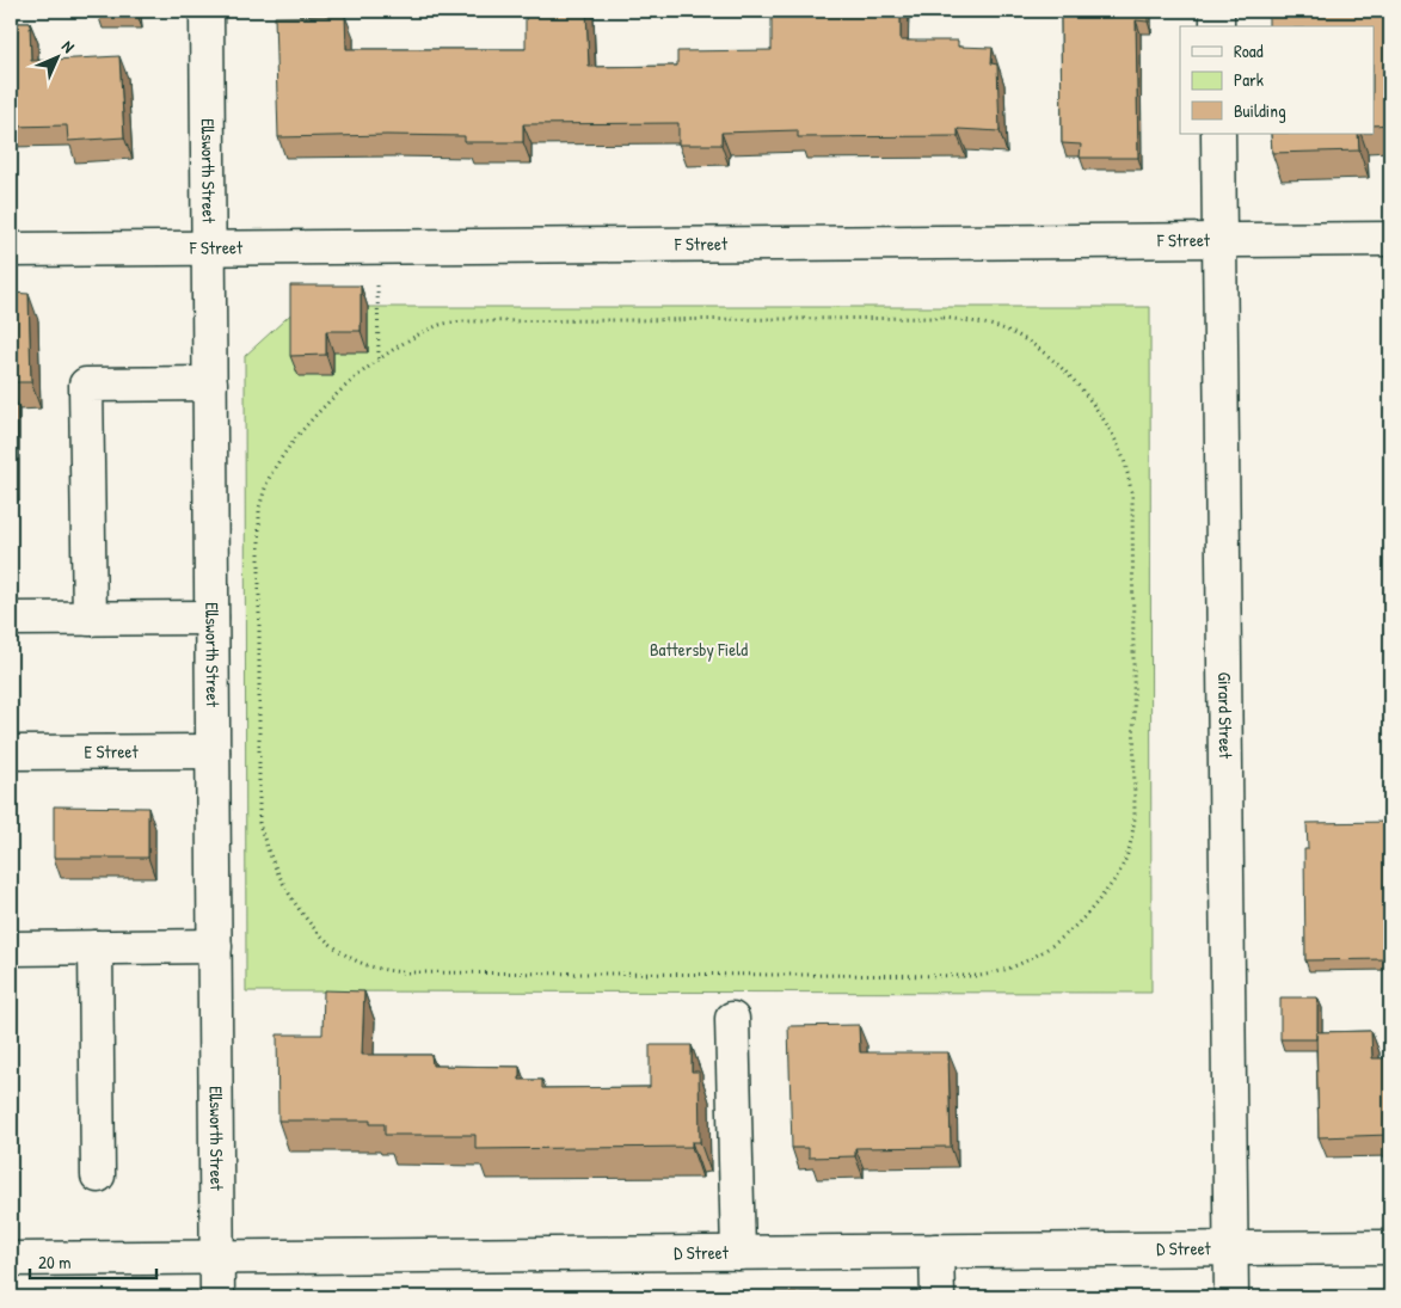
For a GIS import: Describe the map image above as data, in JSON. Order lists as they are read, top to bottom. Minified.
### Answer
{"streets":{"street":["Ellsworth Street","F Street","Girard Street","E Street","D Street"]},"crossings":[["Ellsworth Street","F Street"],["Ellsworth Street","E Street"],["Ellsworth Street","D Street"],["F Street","Girard Street"],["Girard Street","D Street"]],"parks":["Battersby Field"],"legend":["Road","Park","Building"],"scale_bar":"20 m","north":"top right"}
